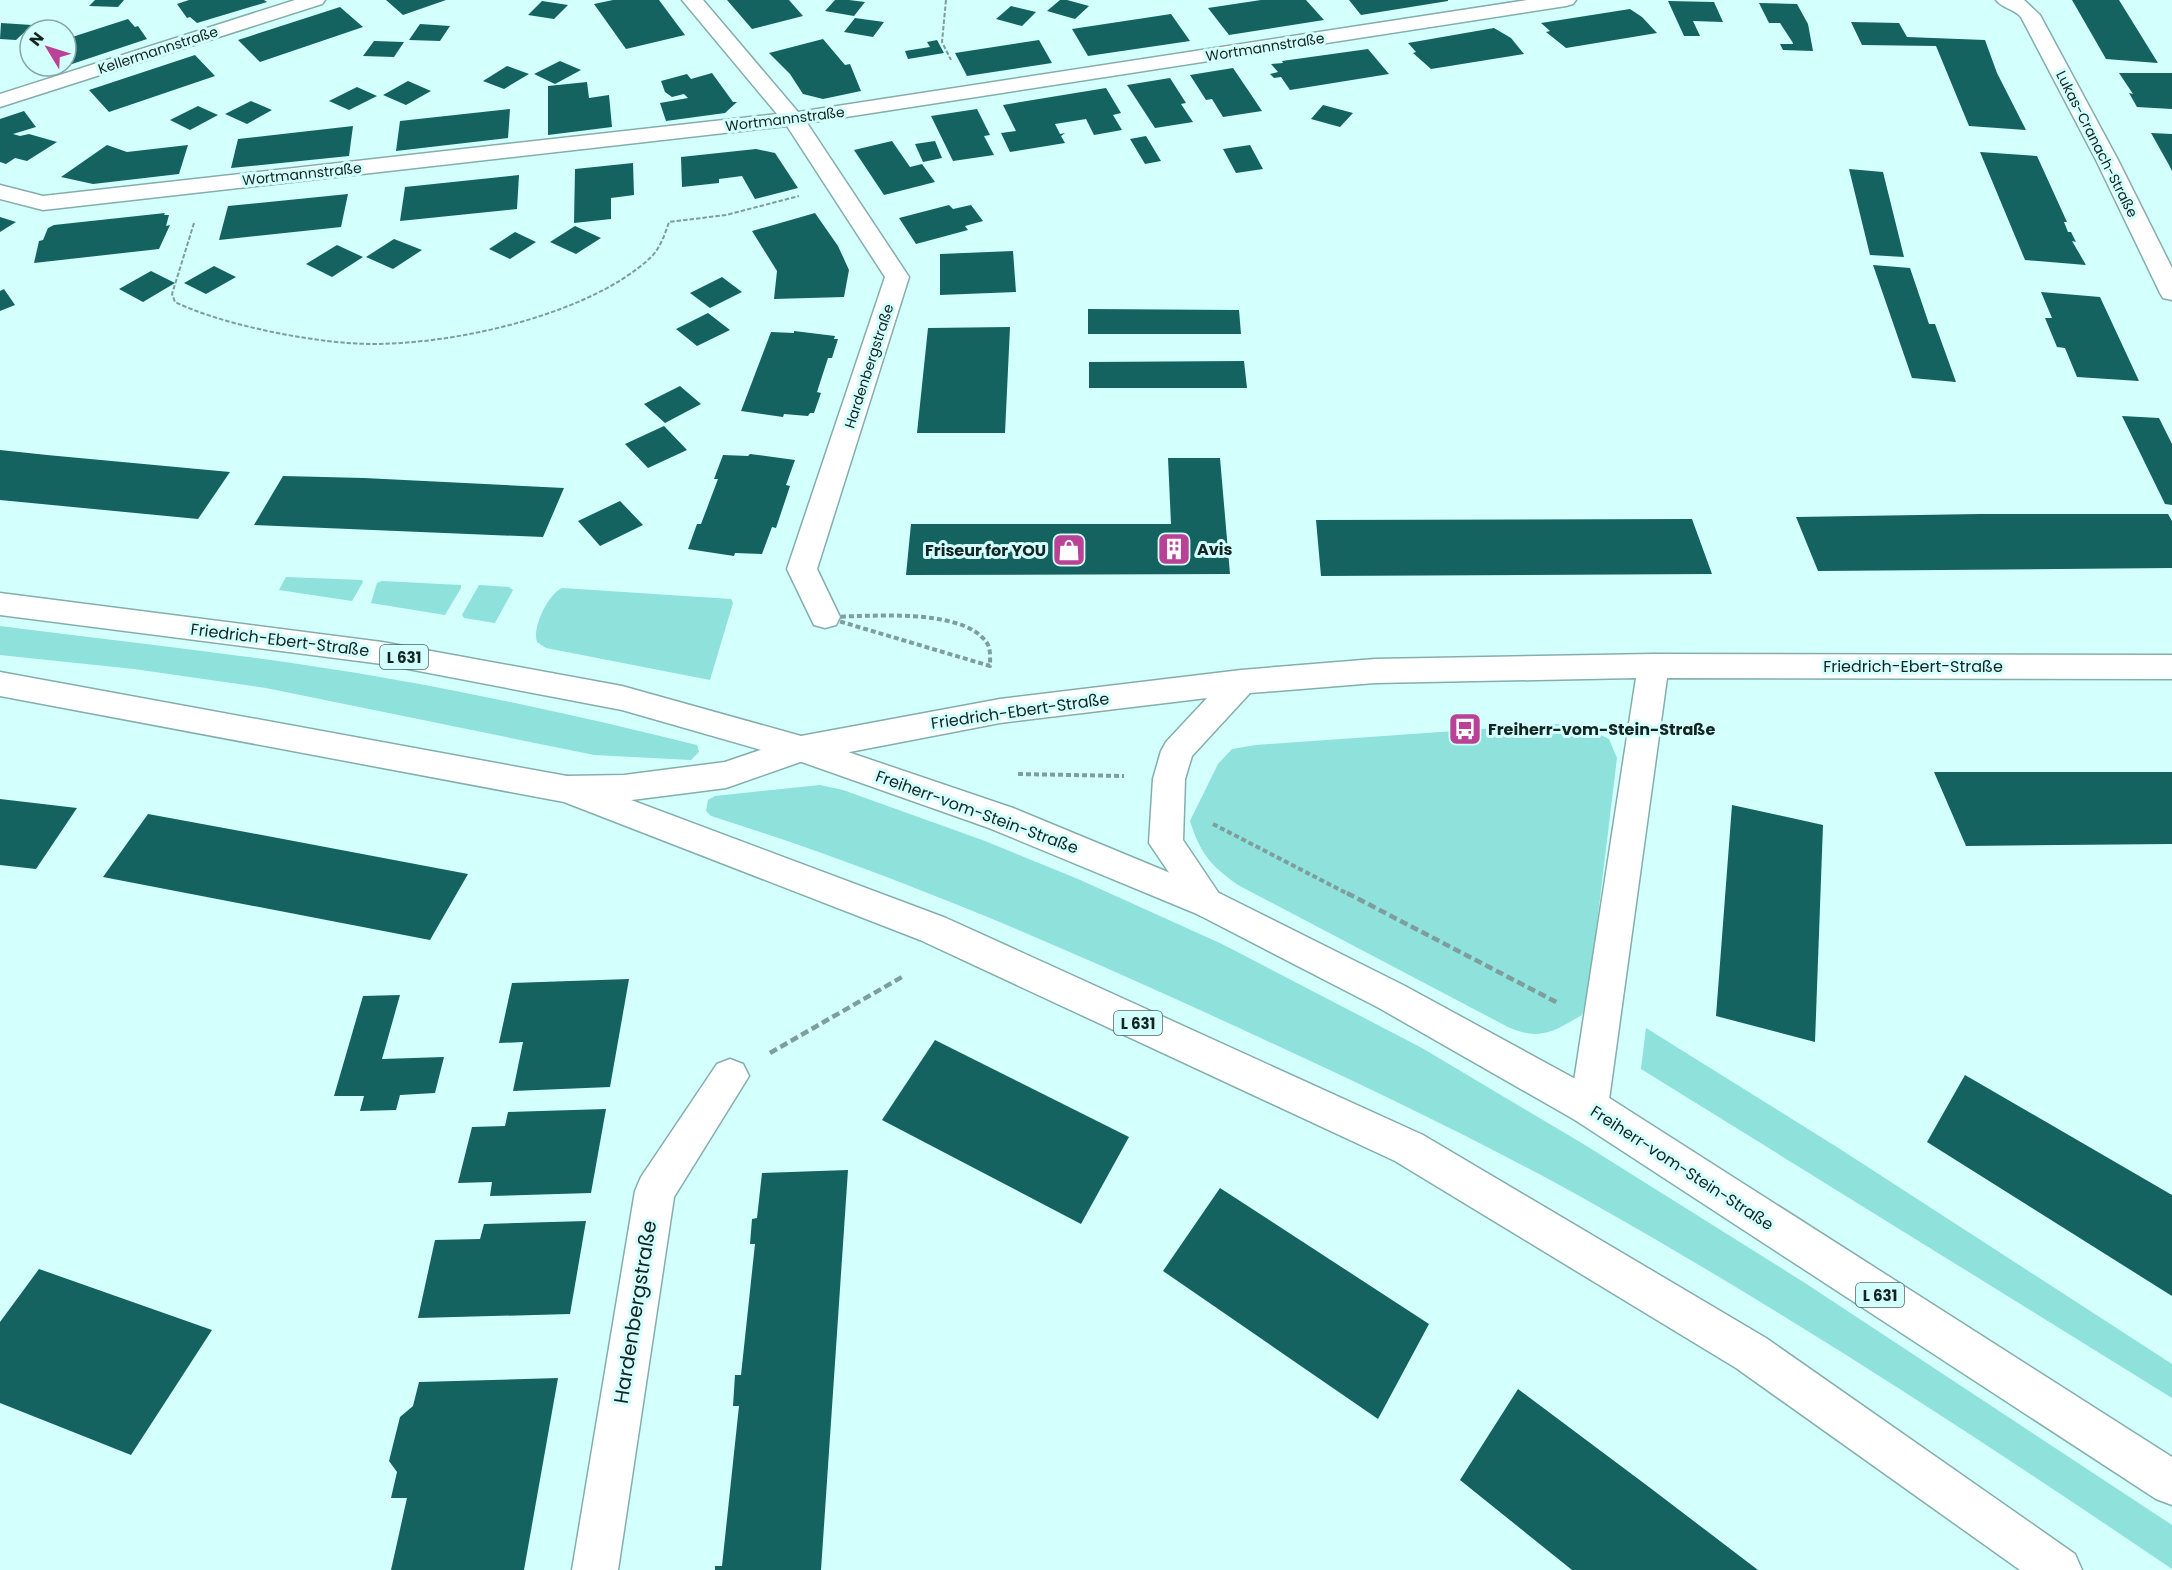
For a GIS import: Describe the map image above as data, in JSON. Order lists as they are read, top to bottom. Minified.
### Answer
{"streets":{"street":["Wortmannstraße","Kellermannstraße","Lukas-Cranach-Straße","Hardenbergstraße","Friedrich-Ebert-Straße","L 631","Freiherr-vom-Stein-Straße"]},"crossings":[["Wortmannstraße","Hardenbergstraße"],["Friedrich-Ebert-Straße","Freiherr-vom-Stein-Straße"]],"places":{"building":["Avis"],"shop":["Friseur for YOU"],"bus stop":["Freiherr-vom-Stein-Straße"]},"north":"top left"}
